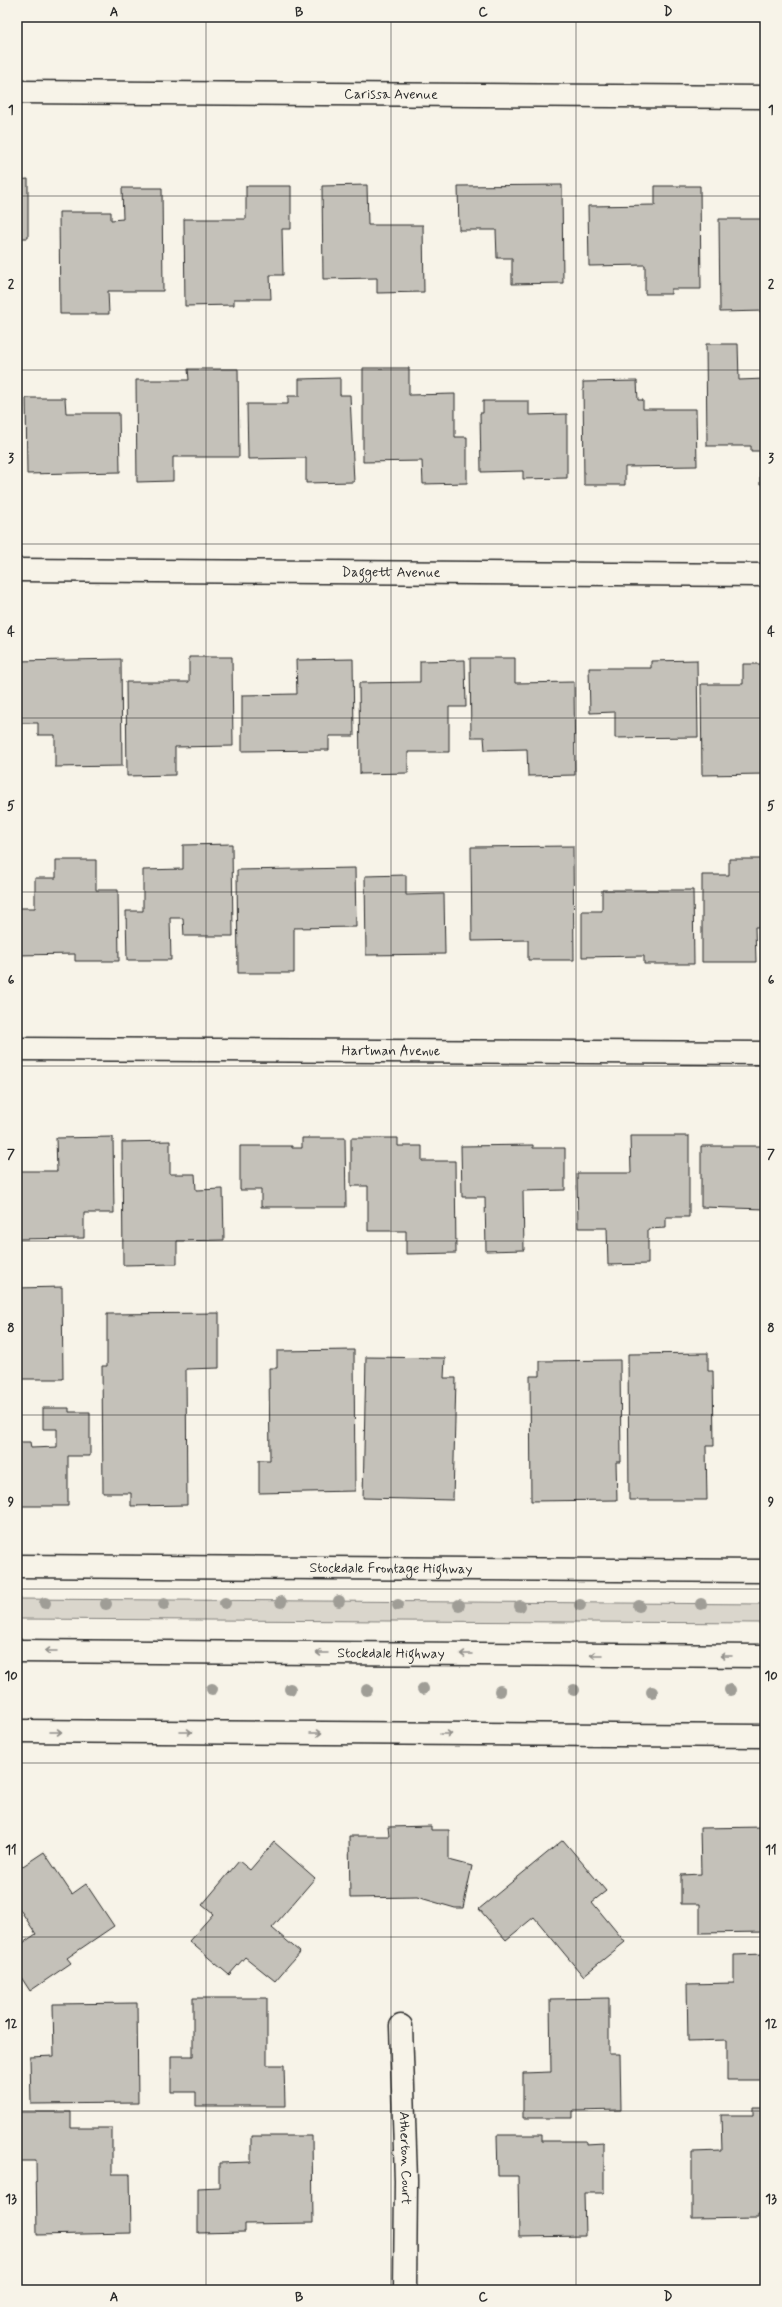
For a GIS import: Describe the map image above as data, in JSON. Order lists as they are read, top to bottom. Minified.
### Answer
{"streets":{"street":["Carissa Avenue","Daggett Avenue","Hartman Avenue","Stockdale Frontage Highway","Stockdale Highway","Atherton Court"]},"grid":{"columns":["A","B","C","D"],"rows":["1","2","3","4","5","6","7","8","9","10","11","12","13"]}}
